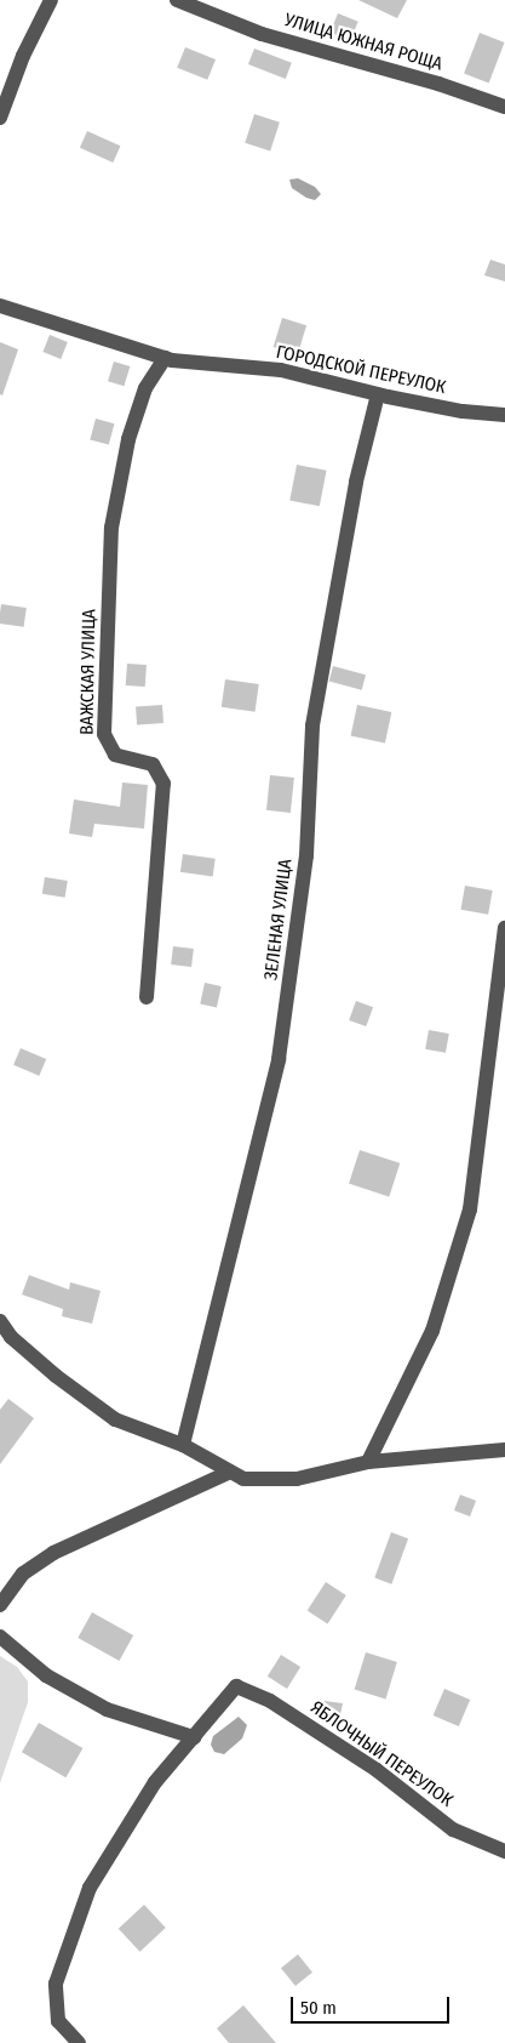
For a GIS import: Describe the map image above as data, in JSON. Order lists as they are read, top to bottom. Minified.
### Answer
{"streets":{"street":["УЛИЦА ЮЖНАЯ РОЩА","ГОРОДСКОЙ ПЕРЕУЛОК","ВАЖСКАЯ УЛИЦА","ЗЕЛЕНАЯ УЛИЦА","ЯБЛОЧНЫЙ ПЕРЕУЛОК"]},"crossings":[["ГОРОДСКОЙ ПЕРЕУЛОК","ВАЖСКАЯ УЛИЦА"],["ГОРОДСКОЙ ПЕРЕУЛОК","ЗЕЛЕНАЯ УЛИЦА"]],"scale_bar":"50 m"}
